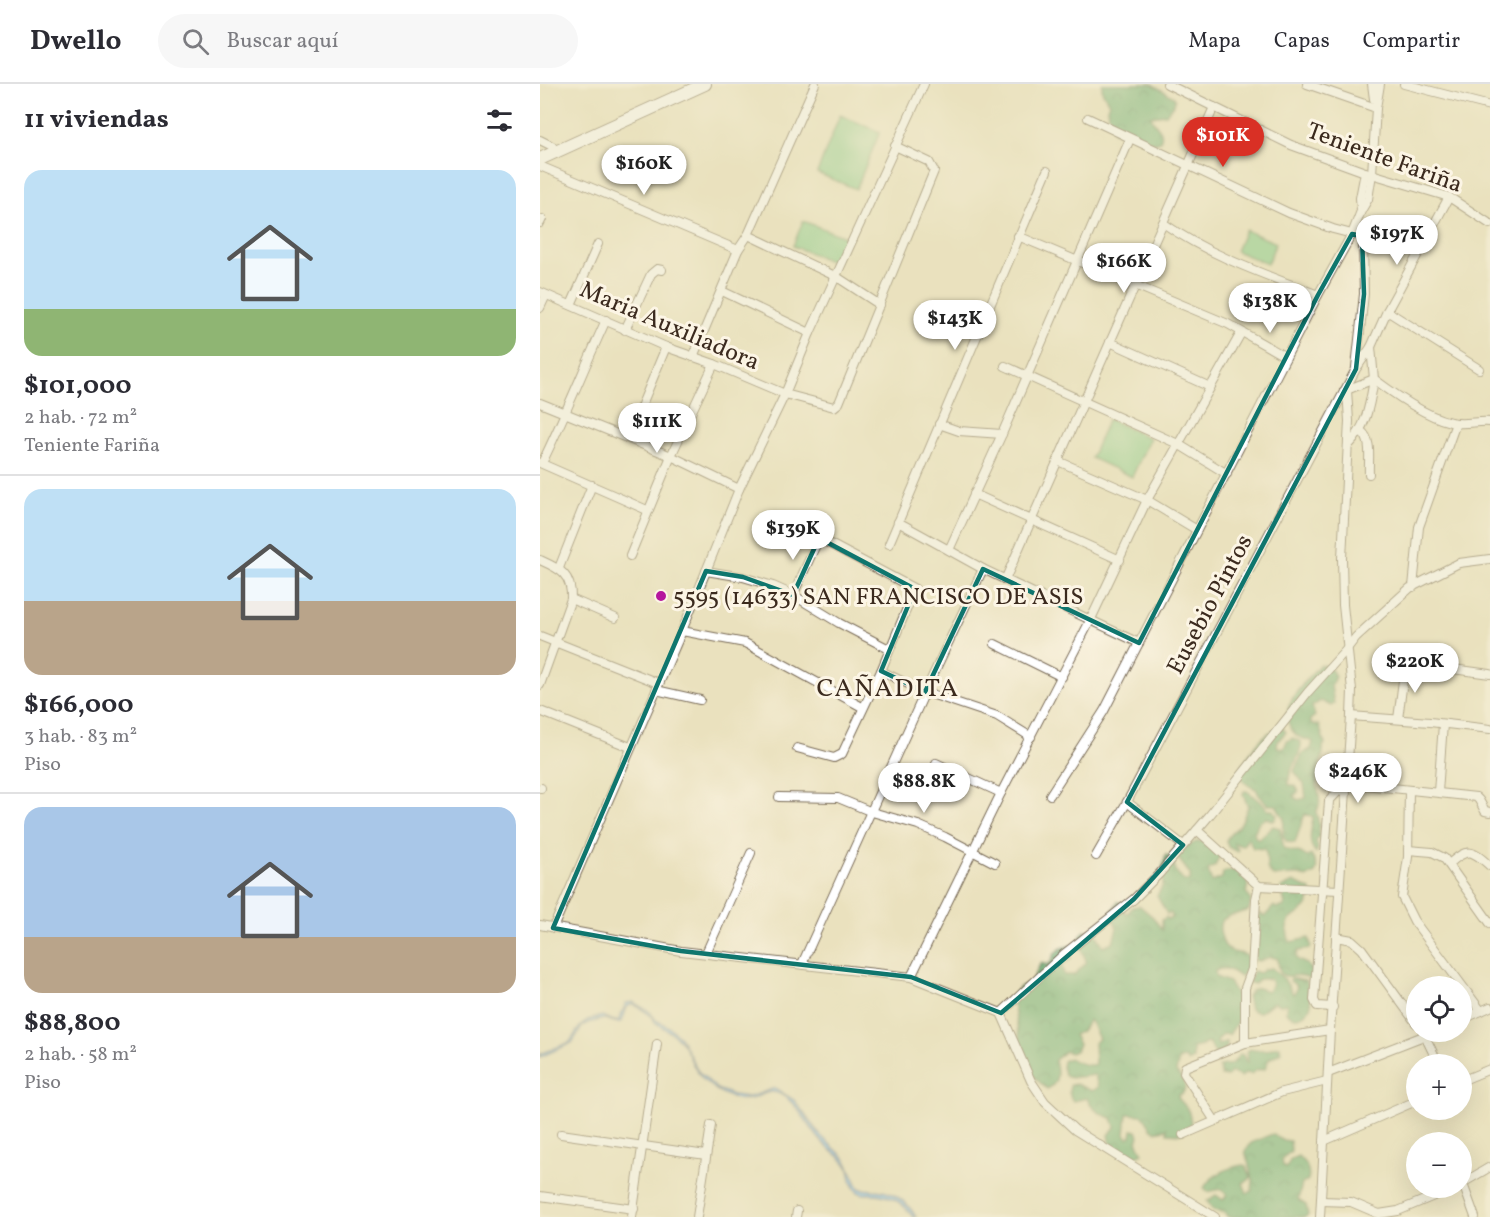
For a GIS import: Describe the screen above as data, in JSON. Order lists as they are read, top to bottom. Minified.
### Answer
{"streets":{"street":["Teniente Fariña","Maria Auxiliadora","Eusebio Pintos"]},"districts":["CAÑADITA"],"places":["5595 (14633) SAN FRANCISCO DE ASIS"],"page":{"header":"Dwello","search":"Buscar aquí","nav":["Mapa","Capas","Compartir"],"heading":"11 viviendas","price":["$101K","$160K","$197K","$166K","$138K","$143K","$111K","$139K","$220K","$246K","$88.8K"],"list":[{"name":"$101,000","note":"2 hab. · 72 m² · Teniente Fariña"},{"name":"$166,000","note":"3 hab. · 83 m² · Piso"},{"name":"$88,800","note":"2 hab. · 58 m² · Piso"}],"map_buttons":["+","−"]}}
